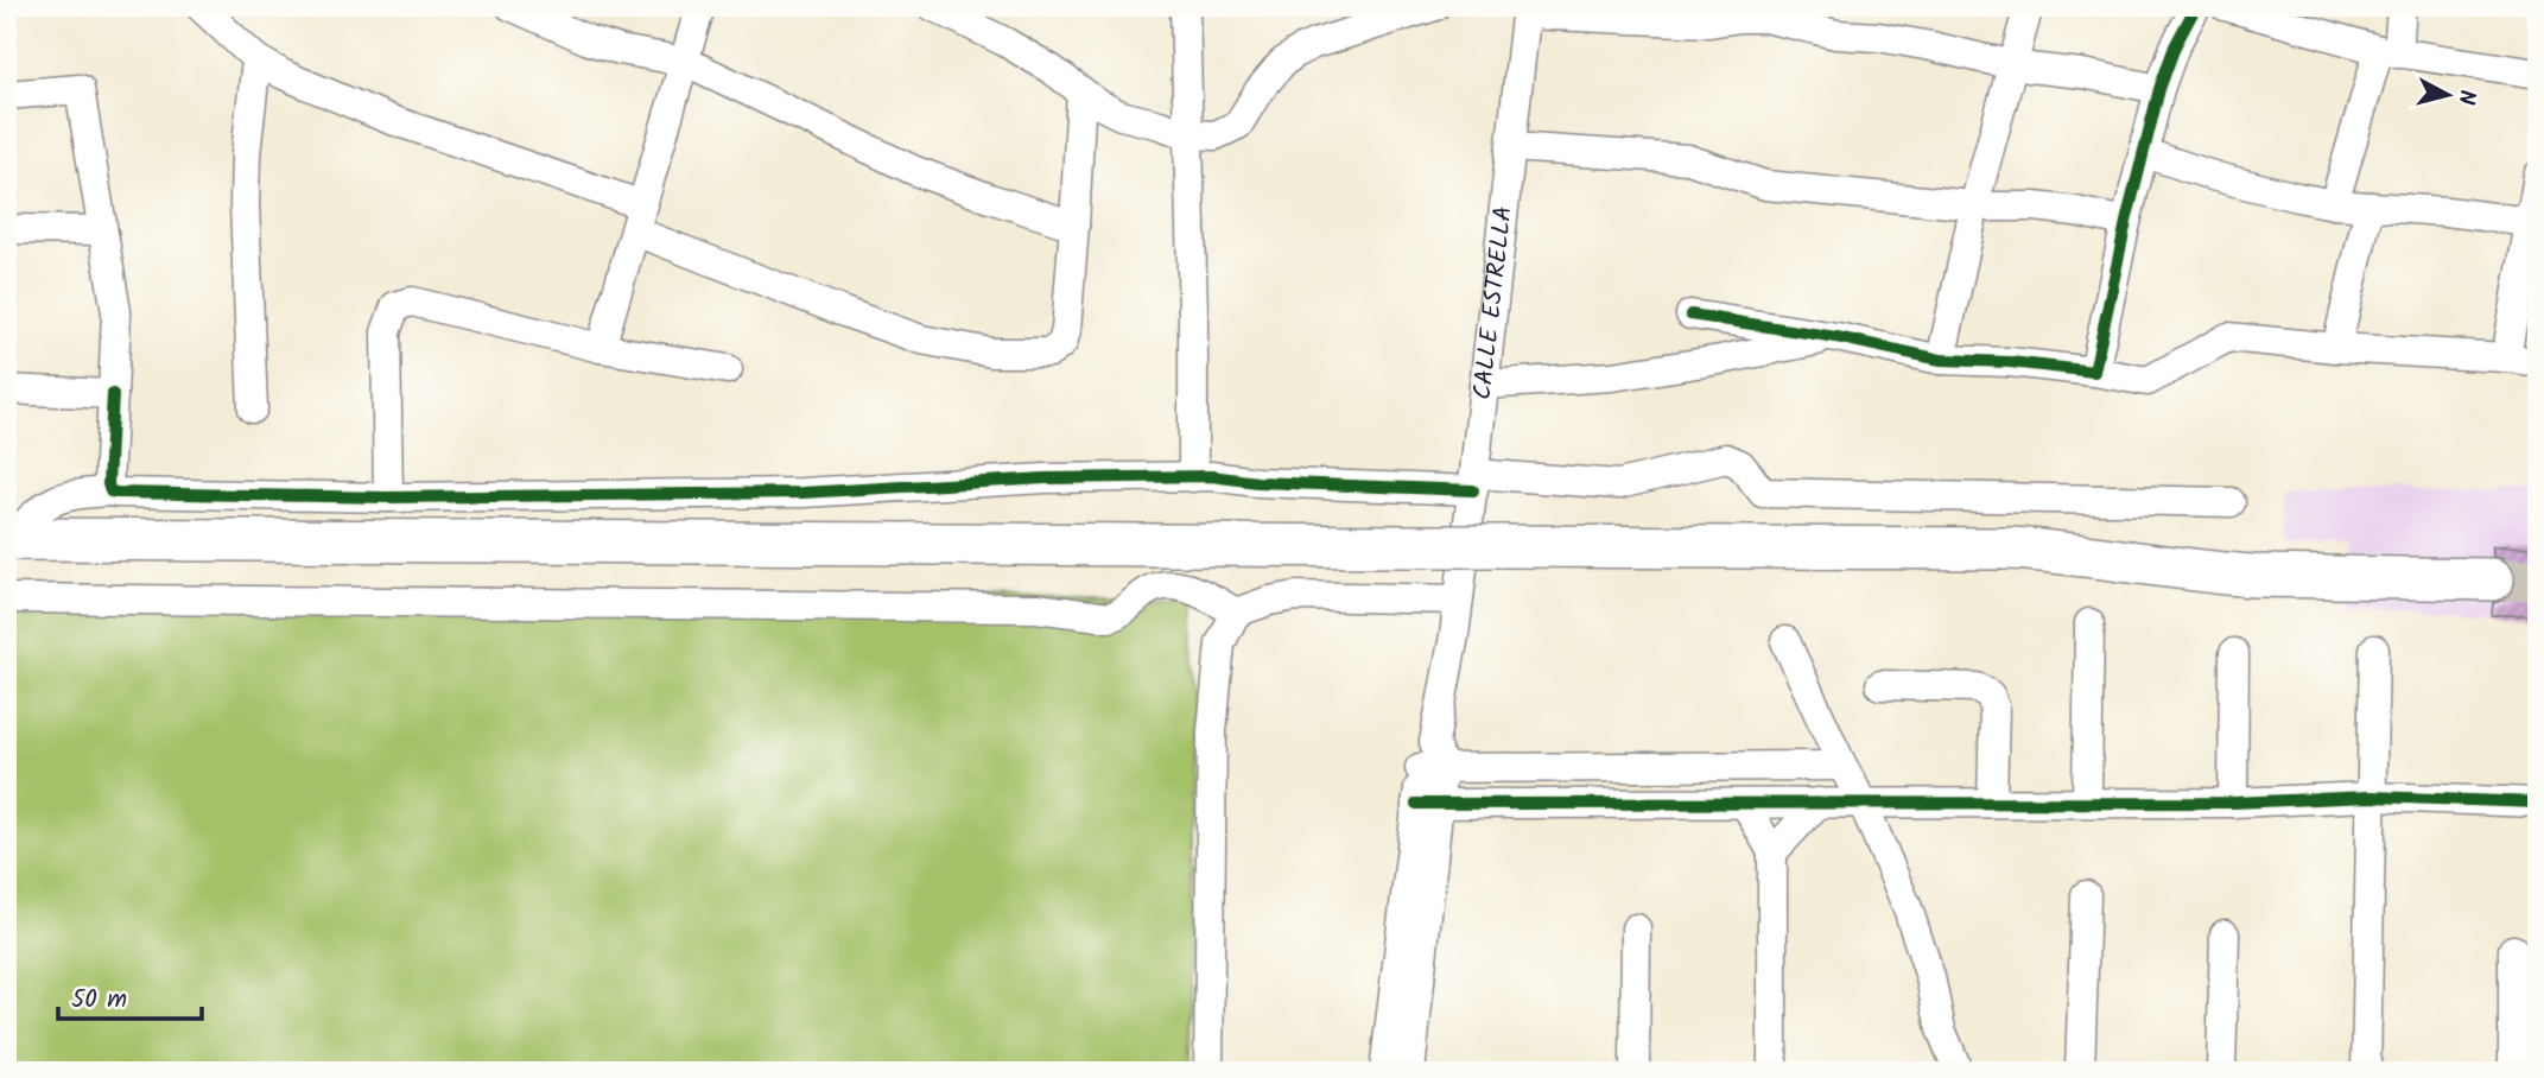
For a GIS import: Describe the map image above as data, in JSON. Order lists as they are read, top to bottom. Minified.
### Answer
{"streets":{"street":["CALLE ESTRELLA"]},"scale_bar":"50 m","north":"right"}
